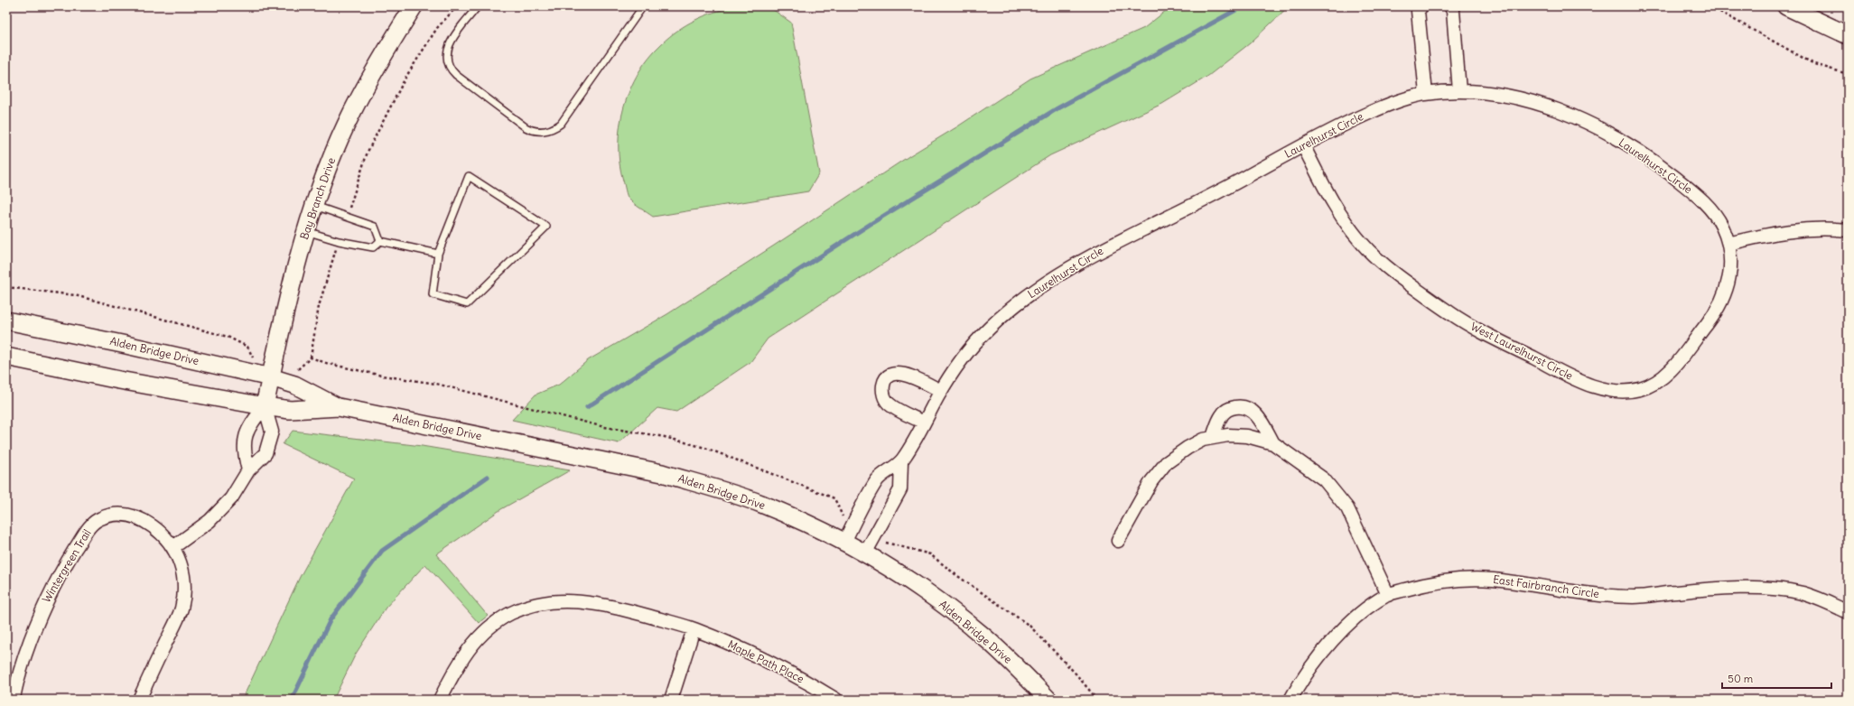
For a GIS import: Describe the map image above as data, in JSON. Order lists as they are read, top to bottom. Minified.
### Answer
{"streets":{"street":["Laurelhurst Circle","Bay Branch Drive","Alden Bridge Drive","West Laurelhurst Circle","Wintergreen Trail","East Fairbranch Circle","Maple Path Place"]},"crossings":[["Laurelhurst Circle","Alden Bridge Drive"],["Laurelhurst Circle","West Laurelhurst Circle"],["Bay Branch Drive","Alden Bridge Drive"]],"scale_bar":"50 m"}
